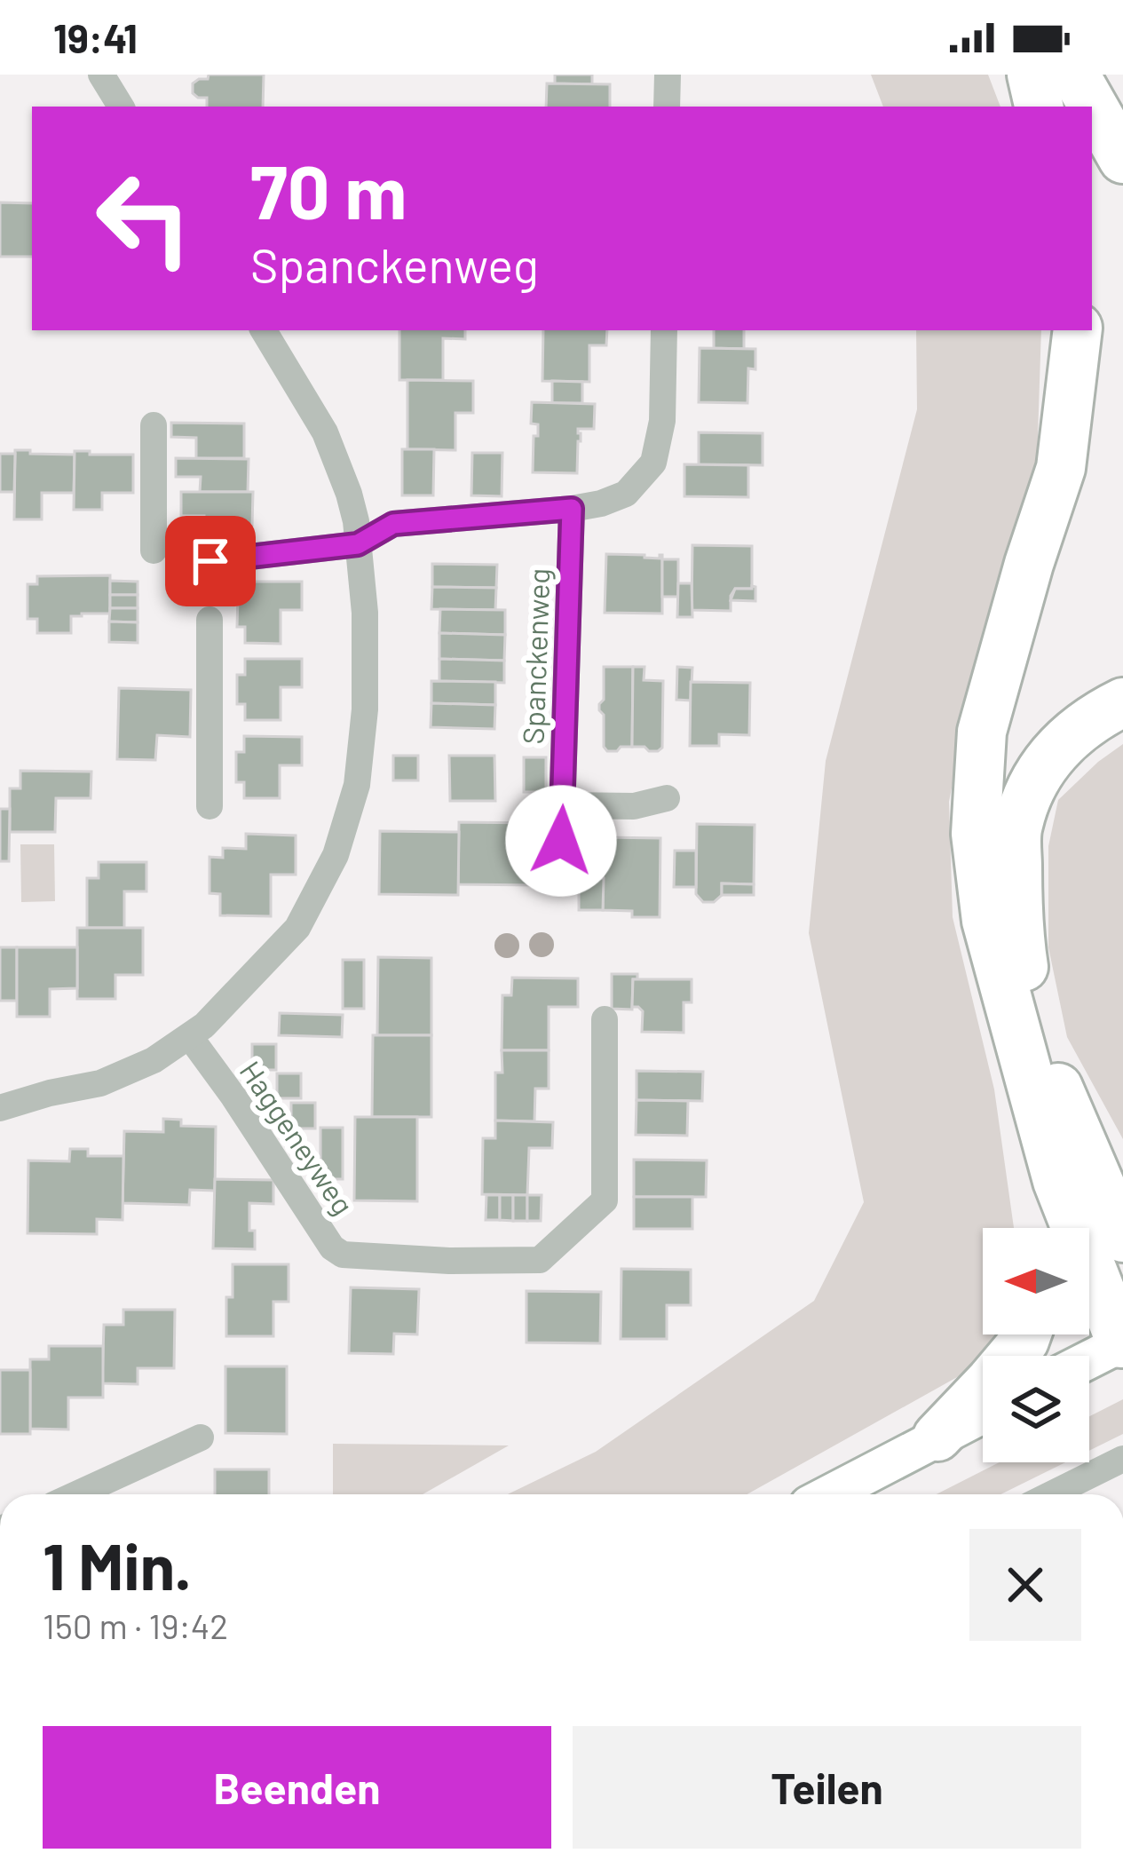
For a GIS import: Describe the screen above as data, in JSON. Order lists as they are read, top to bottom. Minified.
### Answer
{"streets":{"street":["Spanckenweg","Haggeneyweg"]},"north":"left","page":{"status":"19:41","turn":["70 m","Spanckenweg"],"heading":["1 Min.","150 m · 19:42"],"buttons":["Beenden","Teilen"]}}
